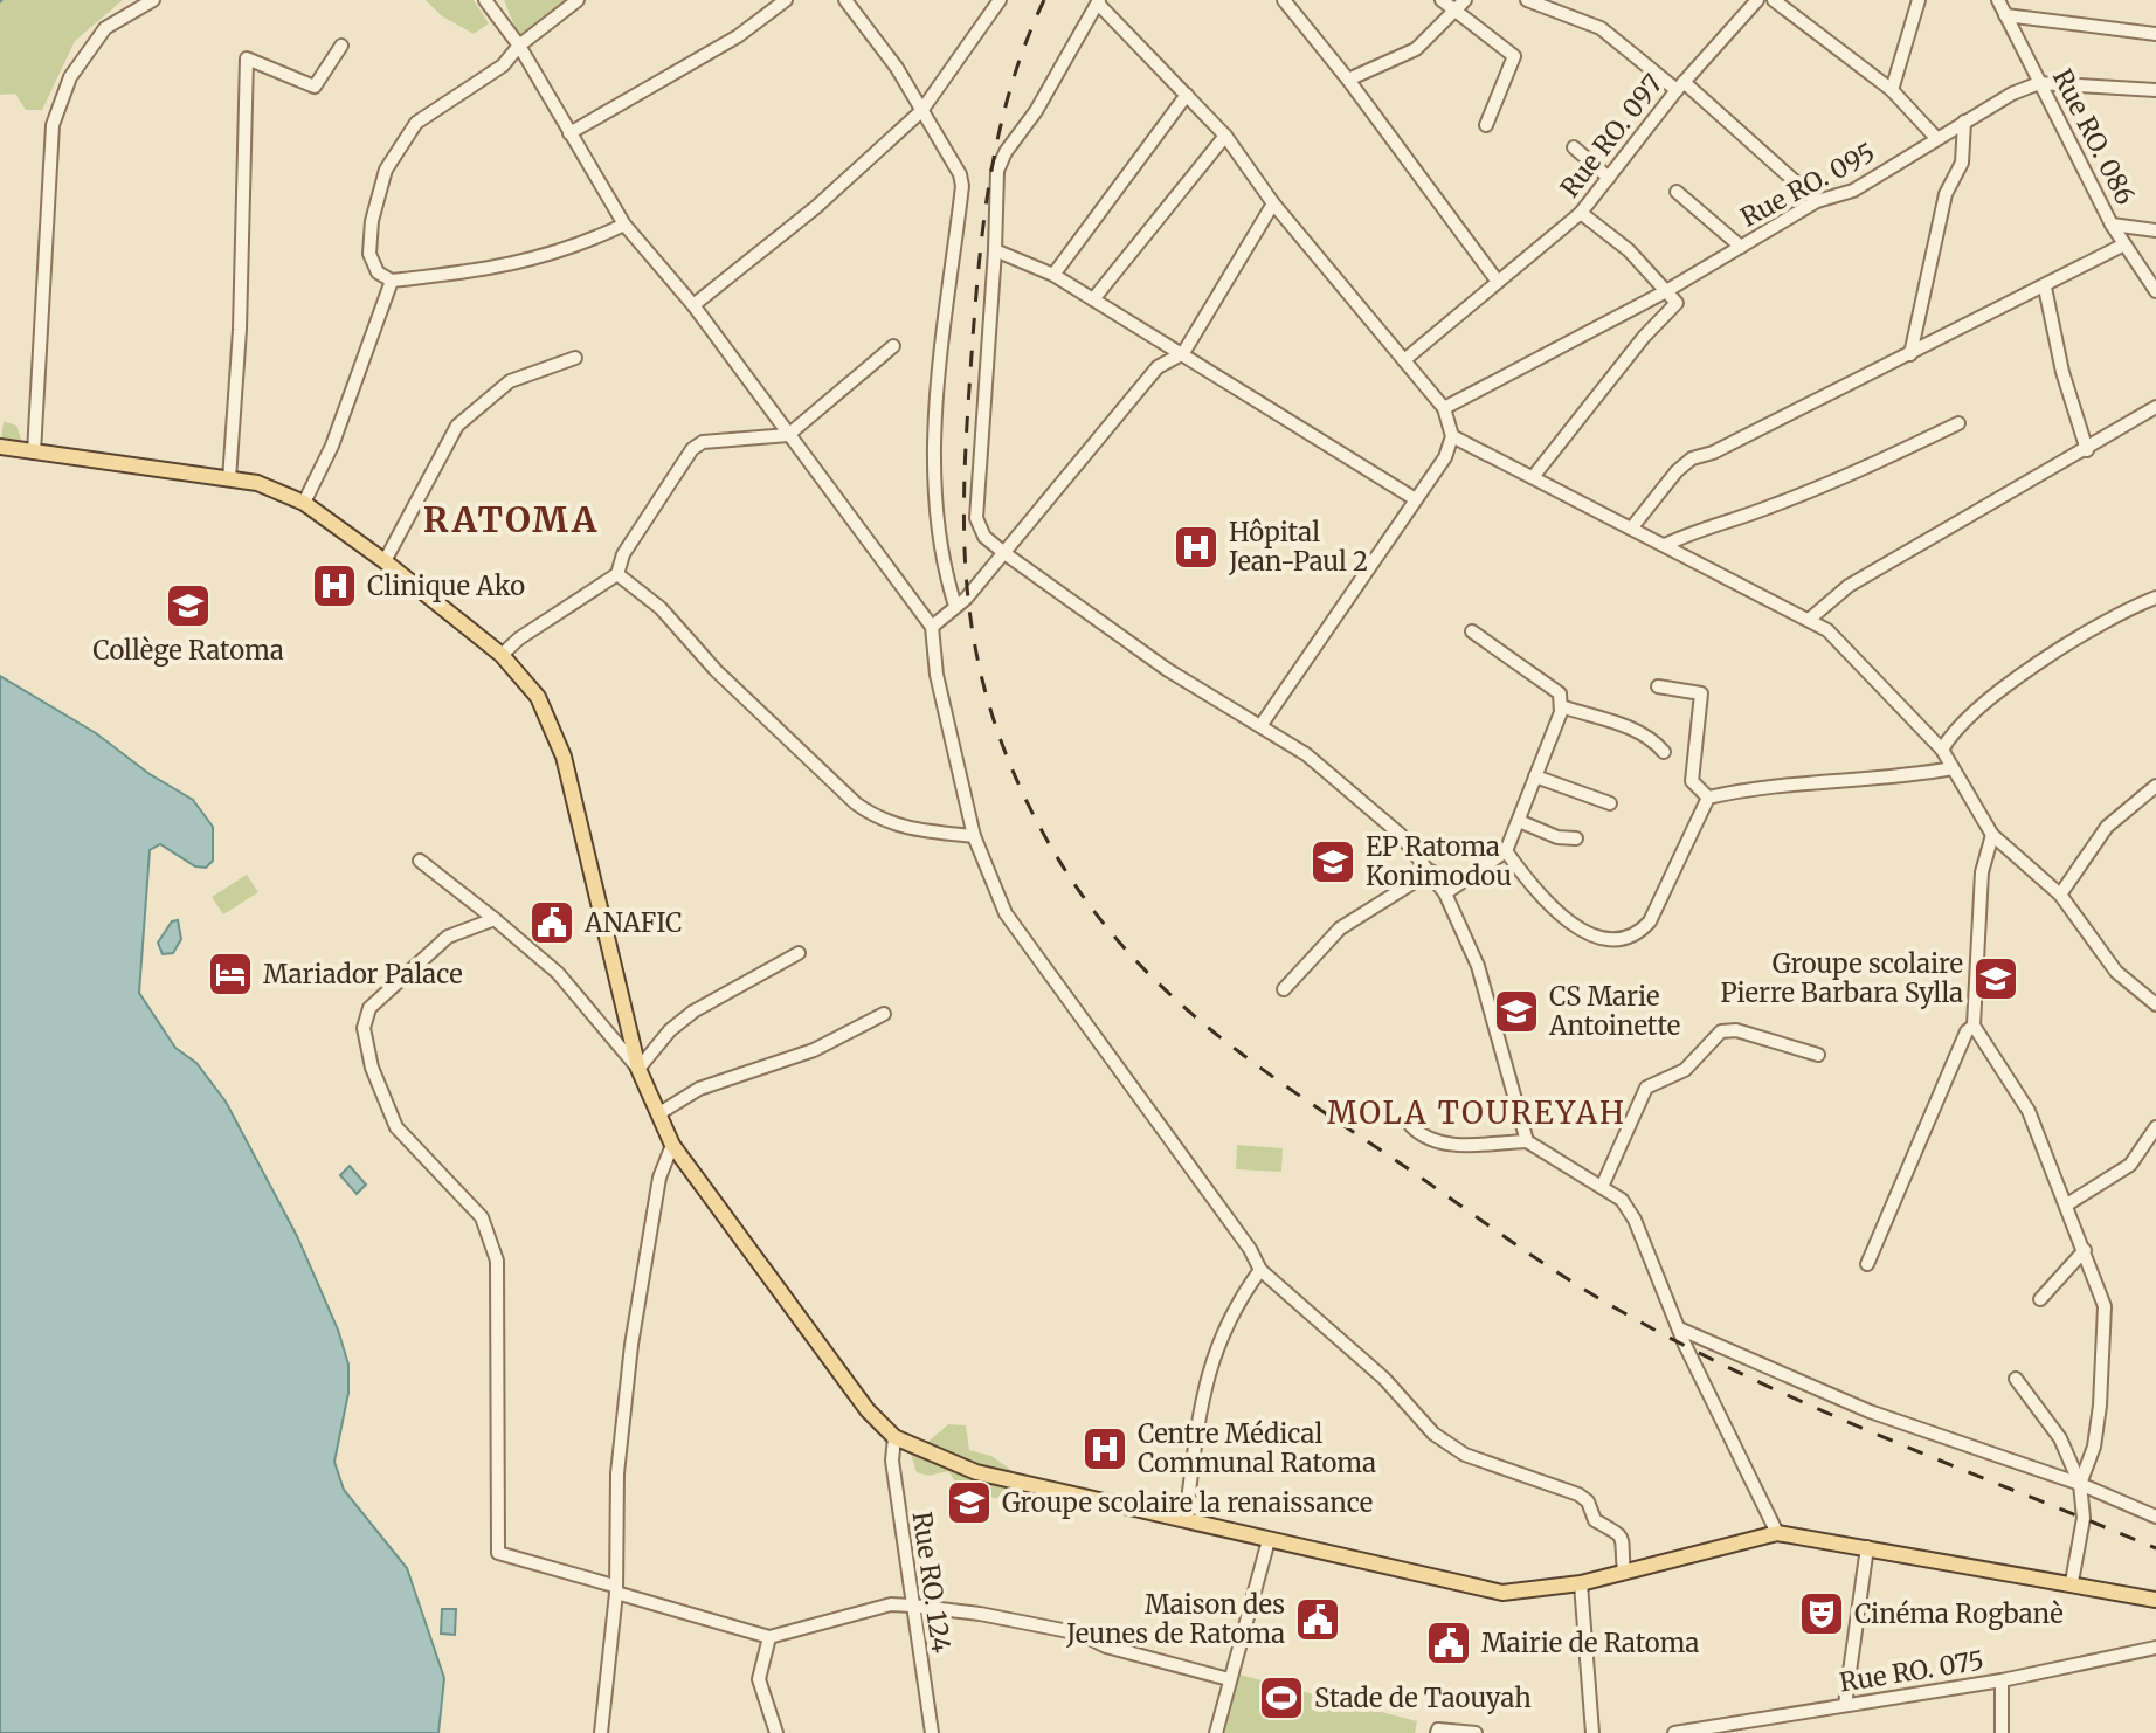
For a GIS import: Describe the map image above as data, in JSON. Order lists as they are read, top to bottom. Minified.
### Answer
{"streets":{"street":["Rue RO. 097","Rue RO. 086","Rue RO. 095","Rue RO. 124","Rue RO. 075"]},"crossings":[["Rue RO. 086","Rue RO. 095"]],"districts":["RATOMA","MOLA TOUREYAH"],"places":{"hospital":["Hôpital Jean-Paul 2","Clinique Ako","Centre Médical Communal Ratoma"],"school or university":["Collège Ratoma","EP Ratoma Konimodou","Groupe scolaire Pierre Barbara Sylla","CS Marie Antoinette","Groupe scolaire la renaissance"],"public building":["ANAFIC","Maison des Jeunes de Ratoma","Mairie de Ratoma"],"hotel":["Mariador Palace"],"theatre":["Cinéma Rogbanè"],"sports":["Stade de Taouyah"]}}
